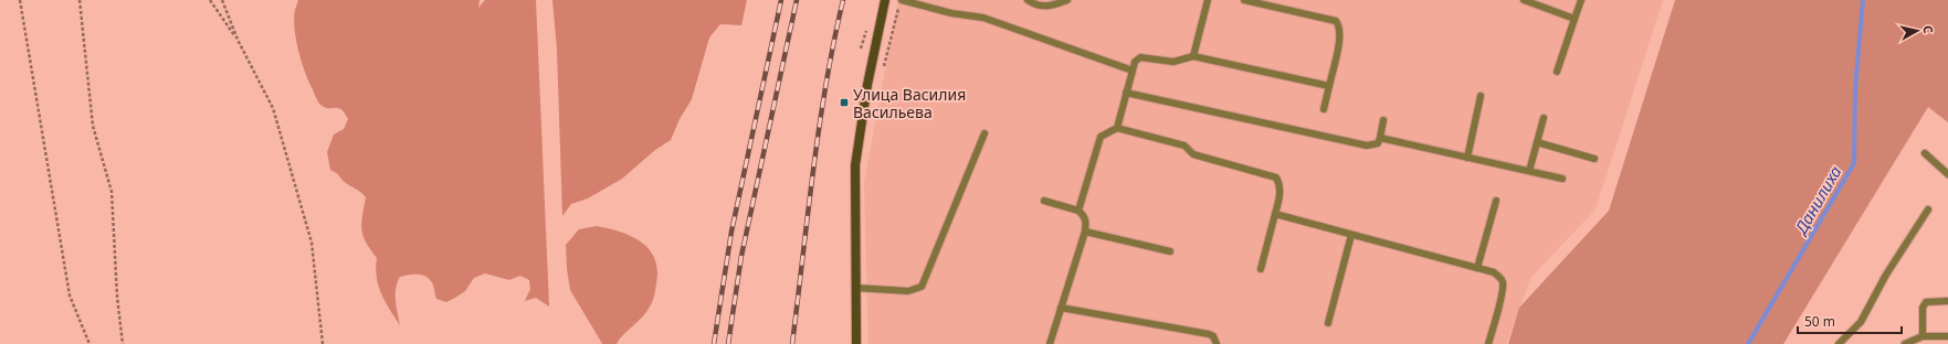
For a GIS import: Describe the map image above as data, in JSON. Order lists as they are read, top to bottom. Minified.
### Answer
{"water":["Данилиха"],"places":{"transit":["Улица Василия Васильева"]},"scale_bar":"50 m","north":"right"}
